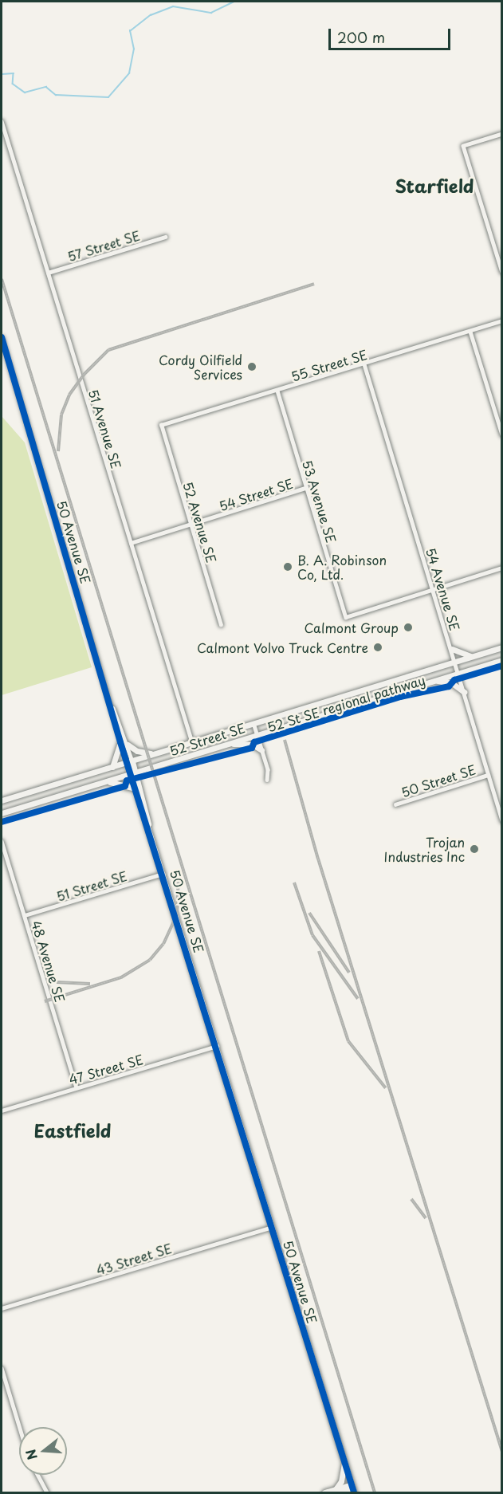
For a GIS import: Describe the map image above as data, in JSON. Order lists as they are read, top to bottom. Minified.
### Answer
{"streets":{"main road":["50 Avenue SE","52 Street SE"],"street":["57 Street SE","55 Street SE","51 Avenue SE","54 Street SE","53 Avenue SE","52 Avenue SE","54 Avenue SE","50 Street SE","51 Street SE","48 Avenue SE","47 Street SE","43 Street SE"],"cycle path":["52 St SE regional pathway"]},"crossings":[["57 Street SE","51 Avenue SE"],["55 Street SE","53 Avenue SE"],["55 Street SE","52 Avenue SE"],["55 Street SE","54 Avenue SE"],["51 Avenue SE","54 Street SE"],["51 Avenue SE","52 Street SE"],["54 Street SE","53 Avenue SE"],["54 Street SE","52 Avenue SE"],["53 Avenue SE","54 Avenue SE"],["50 Avenue SE","52 Street SE"],["50 Avenue SE","51 Street SE"],["50 Avenue SE","47 Street SE"],["50 Avenue SE","43 Street SE"],["54 Avenue SE","52 Street SE"],["54 Avenue SE","50 Street SE"],["51 Street SE","48 Avenue SE"],["48 Avenue SE","47 Street SE"]],"districts":["Starfield","Eastfield"],"places":["Cordy Oilfield Services","B. A. Robinson Co, Ltd.","Calmont Group","Calmont Volvo Truck Centre","Trojan Industries Inc"],"scale_bar":"200 m","north":"left"}
